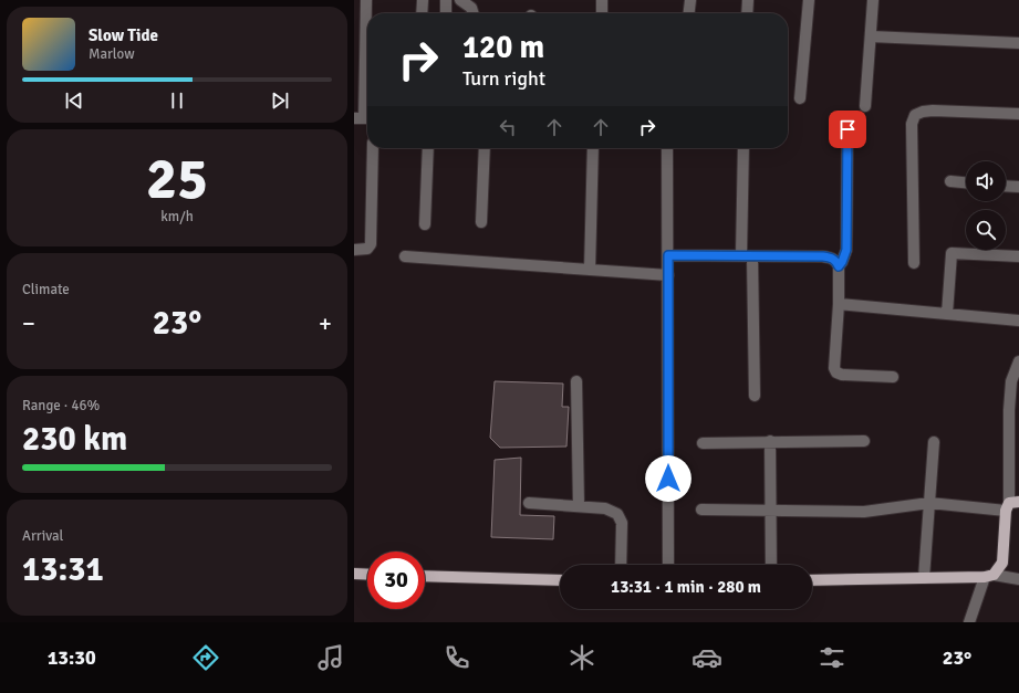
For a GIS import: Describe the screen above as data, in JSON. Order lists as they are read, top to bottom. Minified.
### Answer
{"page":{"turn":["120 m","Turn right"],"song":["Slow Tide","Marlow"],"tile":[["25","km/h"],"Climate",["Range · 46%","230 km"],["Arrival","13:31"]],"heat":["−","23°","+"],"limit":"30","trip":"13:31 · 1 min · 280 m","tabs":["13:30","23°"]}}
